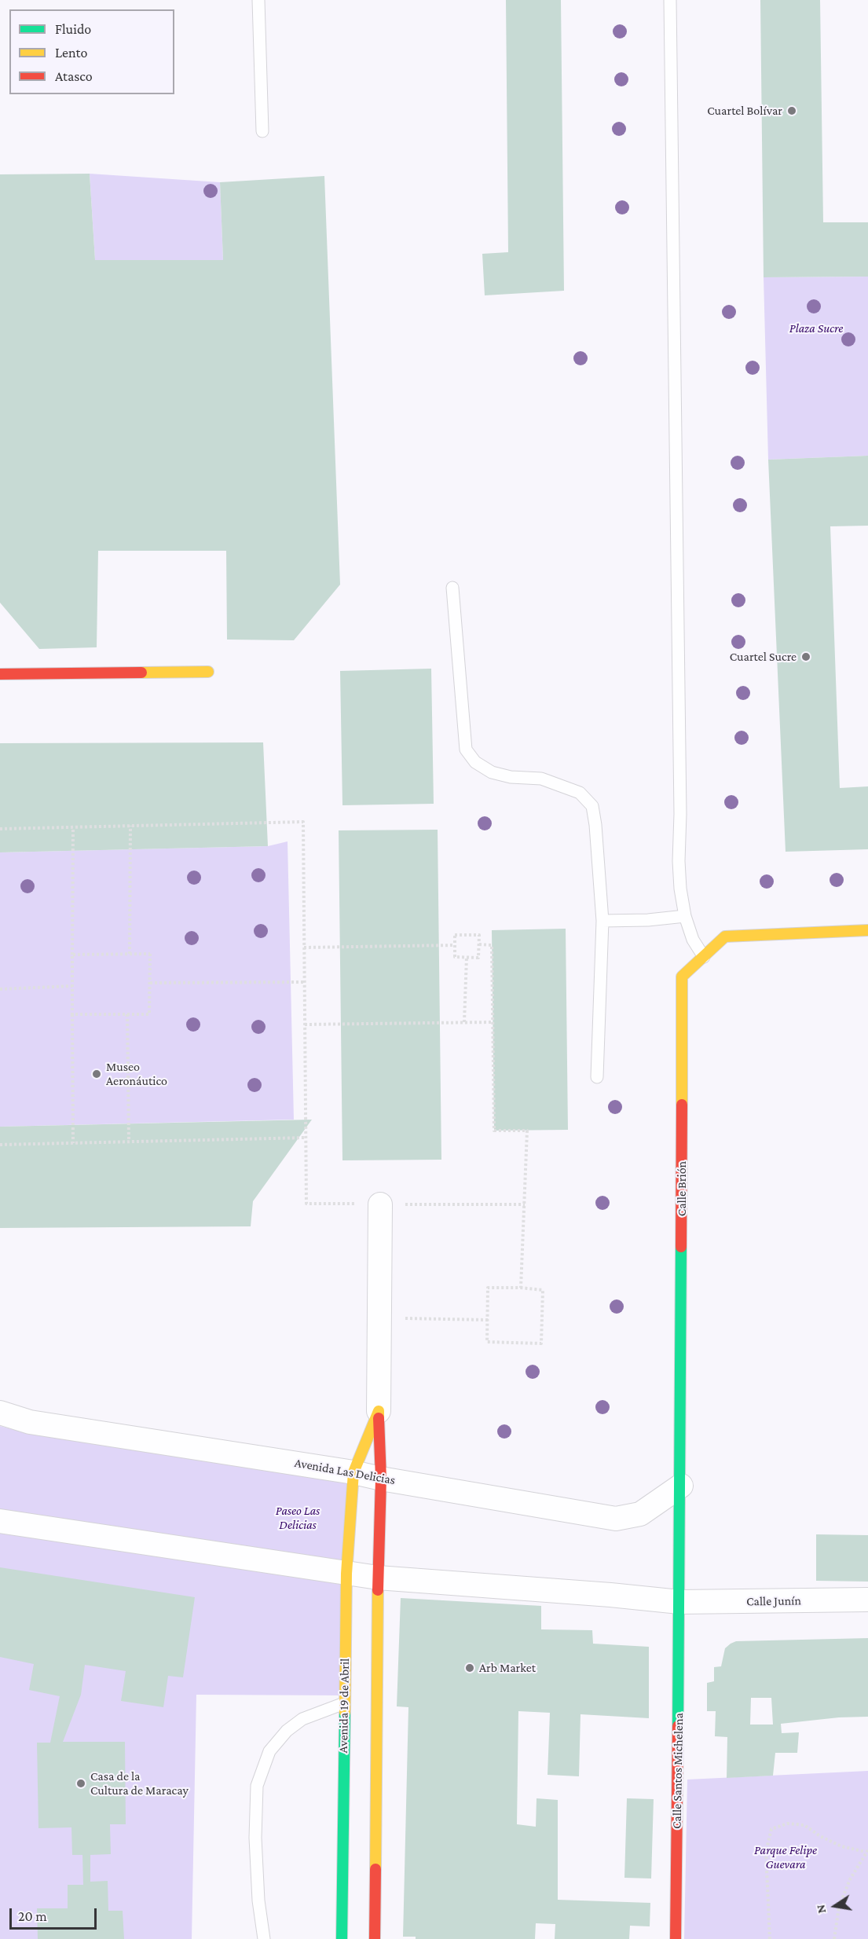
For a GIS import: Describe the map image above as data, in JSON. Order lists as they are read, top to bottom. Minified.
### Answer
{"streets":{"street":["Calle Brión","Avenida Las Delicias","Calle Junín","Avenida 19 de Abril","Calle Santos Michelena"]},"crossings":[["Calle Brión","Avenida Las Delicias"],["Calle Brión","Calle Junín"],["Calle Brión","Calle Santos Michelena"],["Avenida Las Delicias","Avenida 19 de Abril"],["Calle Junín","Calle Santos Michelena"]],"parks":["Plaza Sucre","Paseo Las Delicias","Parque Felipe Guevara"],"places":["Cuartel Bolívar","Cuartel Sucre","Museo Aeronáutico","Arb Market","Casa de la Cultura de Maracay"],"legend":["Fluido","Lento","Atasco"],"scale_bar":"20 m","north":"left"}
